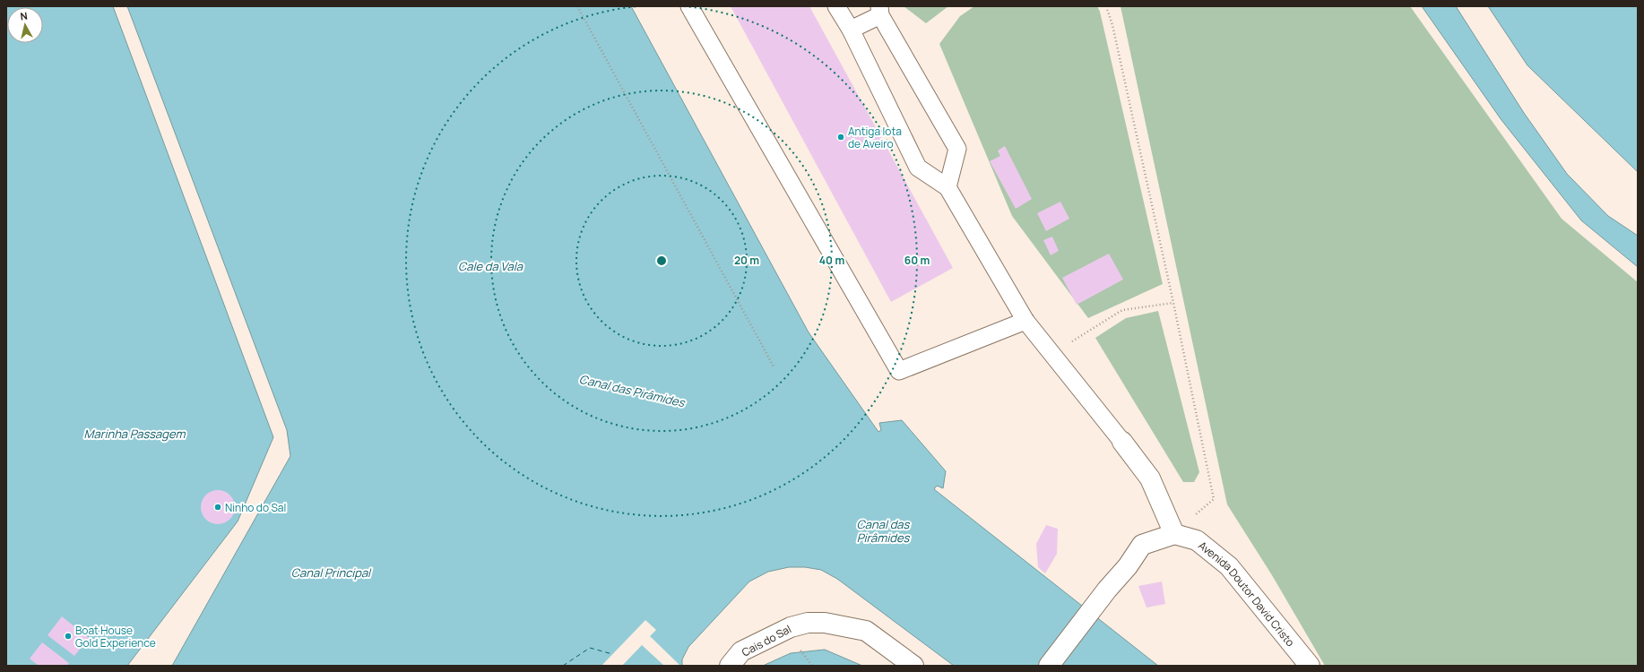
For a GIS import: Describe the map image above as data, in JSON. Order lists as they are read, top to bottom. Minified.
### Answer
{"streets":{"street":["Avenida Doutor David Cristo","Cais do Sal"]},"water":["Cale da Vala","Canal das Pirâmides","Marinha Passagem","Canal Principal"],"places":["Antiga lota de Aveiro","Ninho do Sal","Boat House Gold Experience"],"north":"top","rings":["20 m","40 m","60 m"]}
